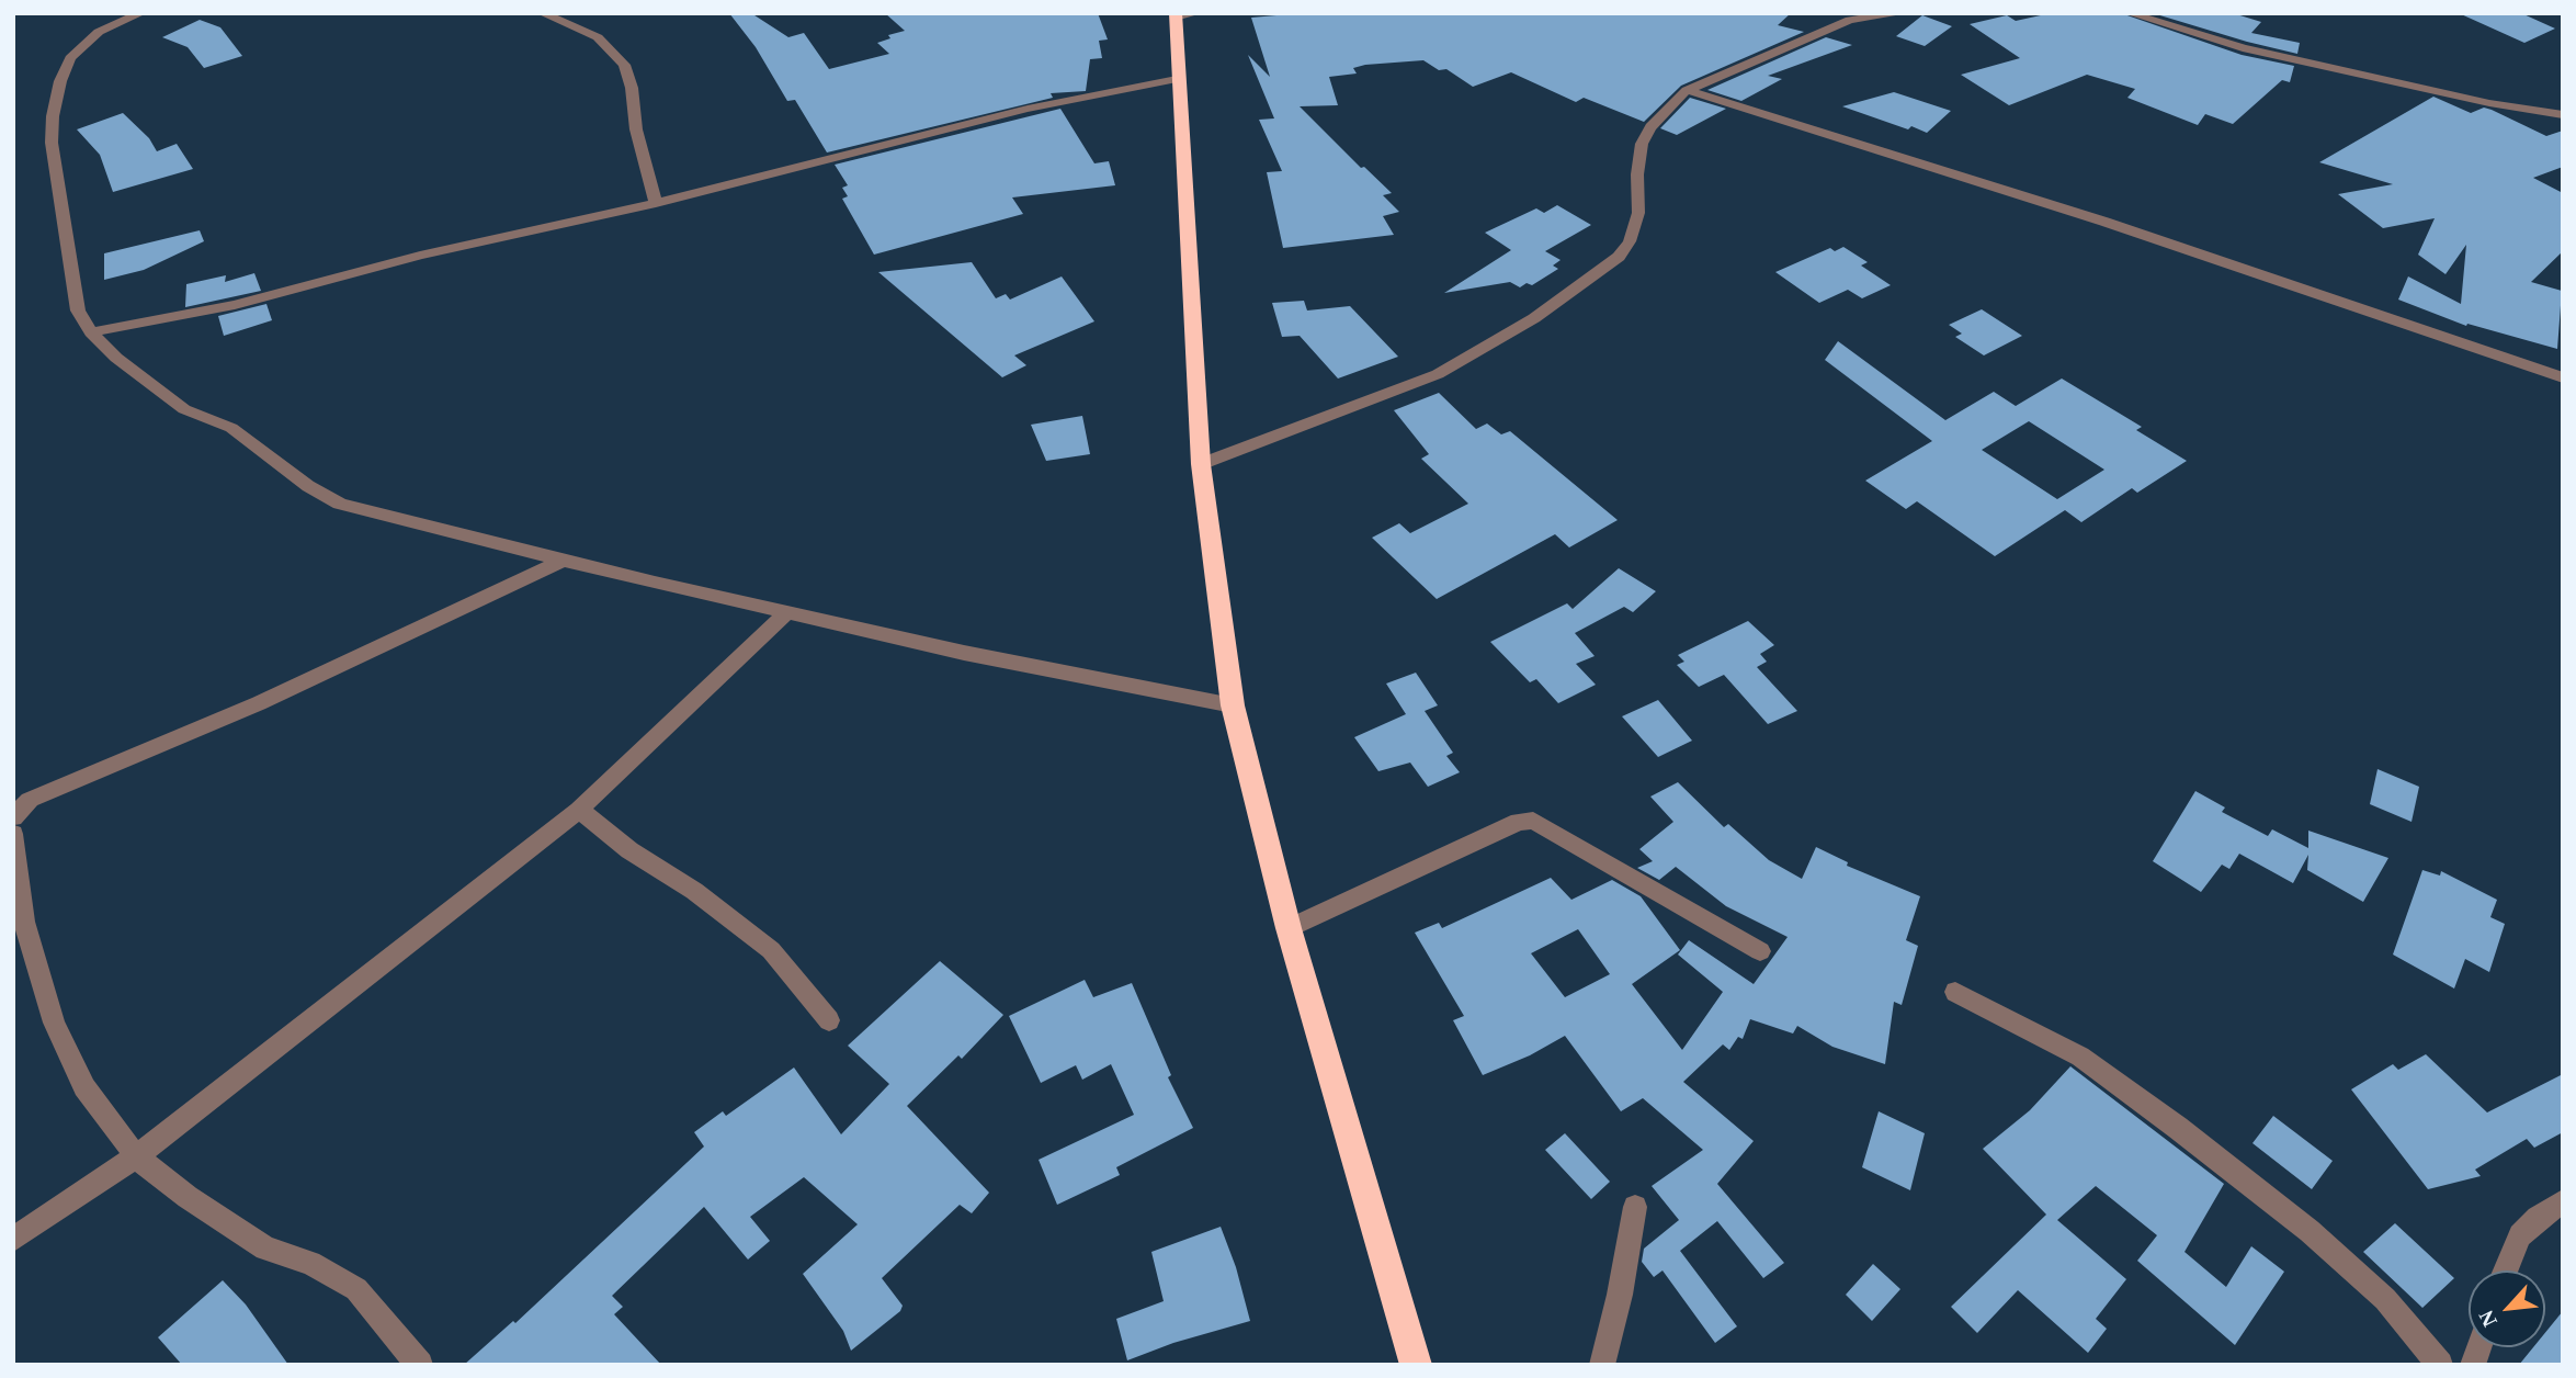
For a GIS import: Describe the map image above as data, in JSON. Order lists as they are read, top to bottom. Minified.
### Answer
{"north":"bottom left"}
